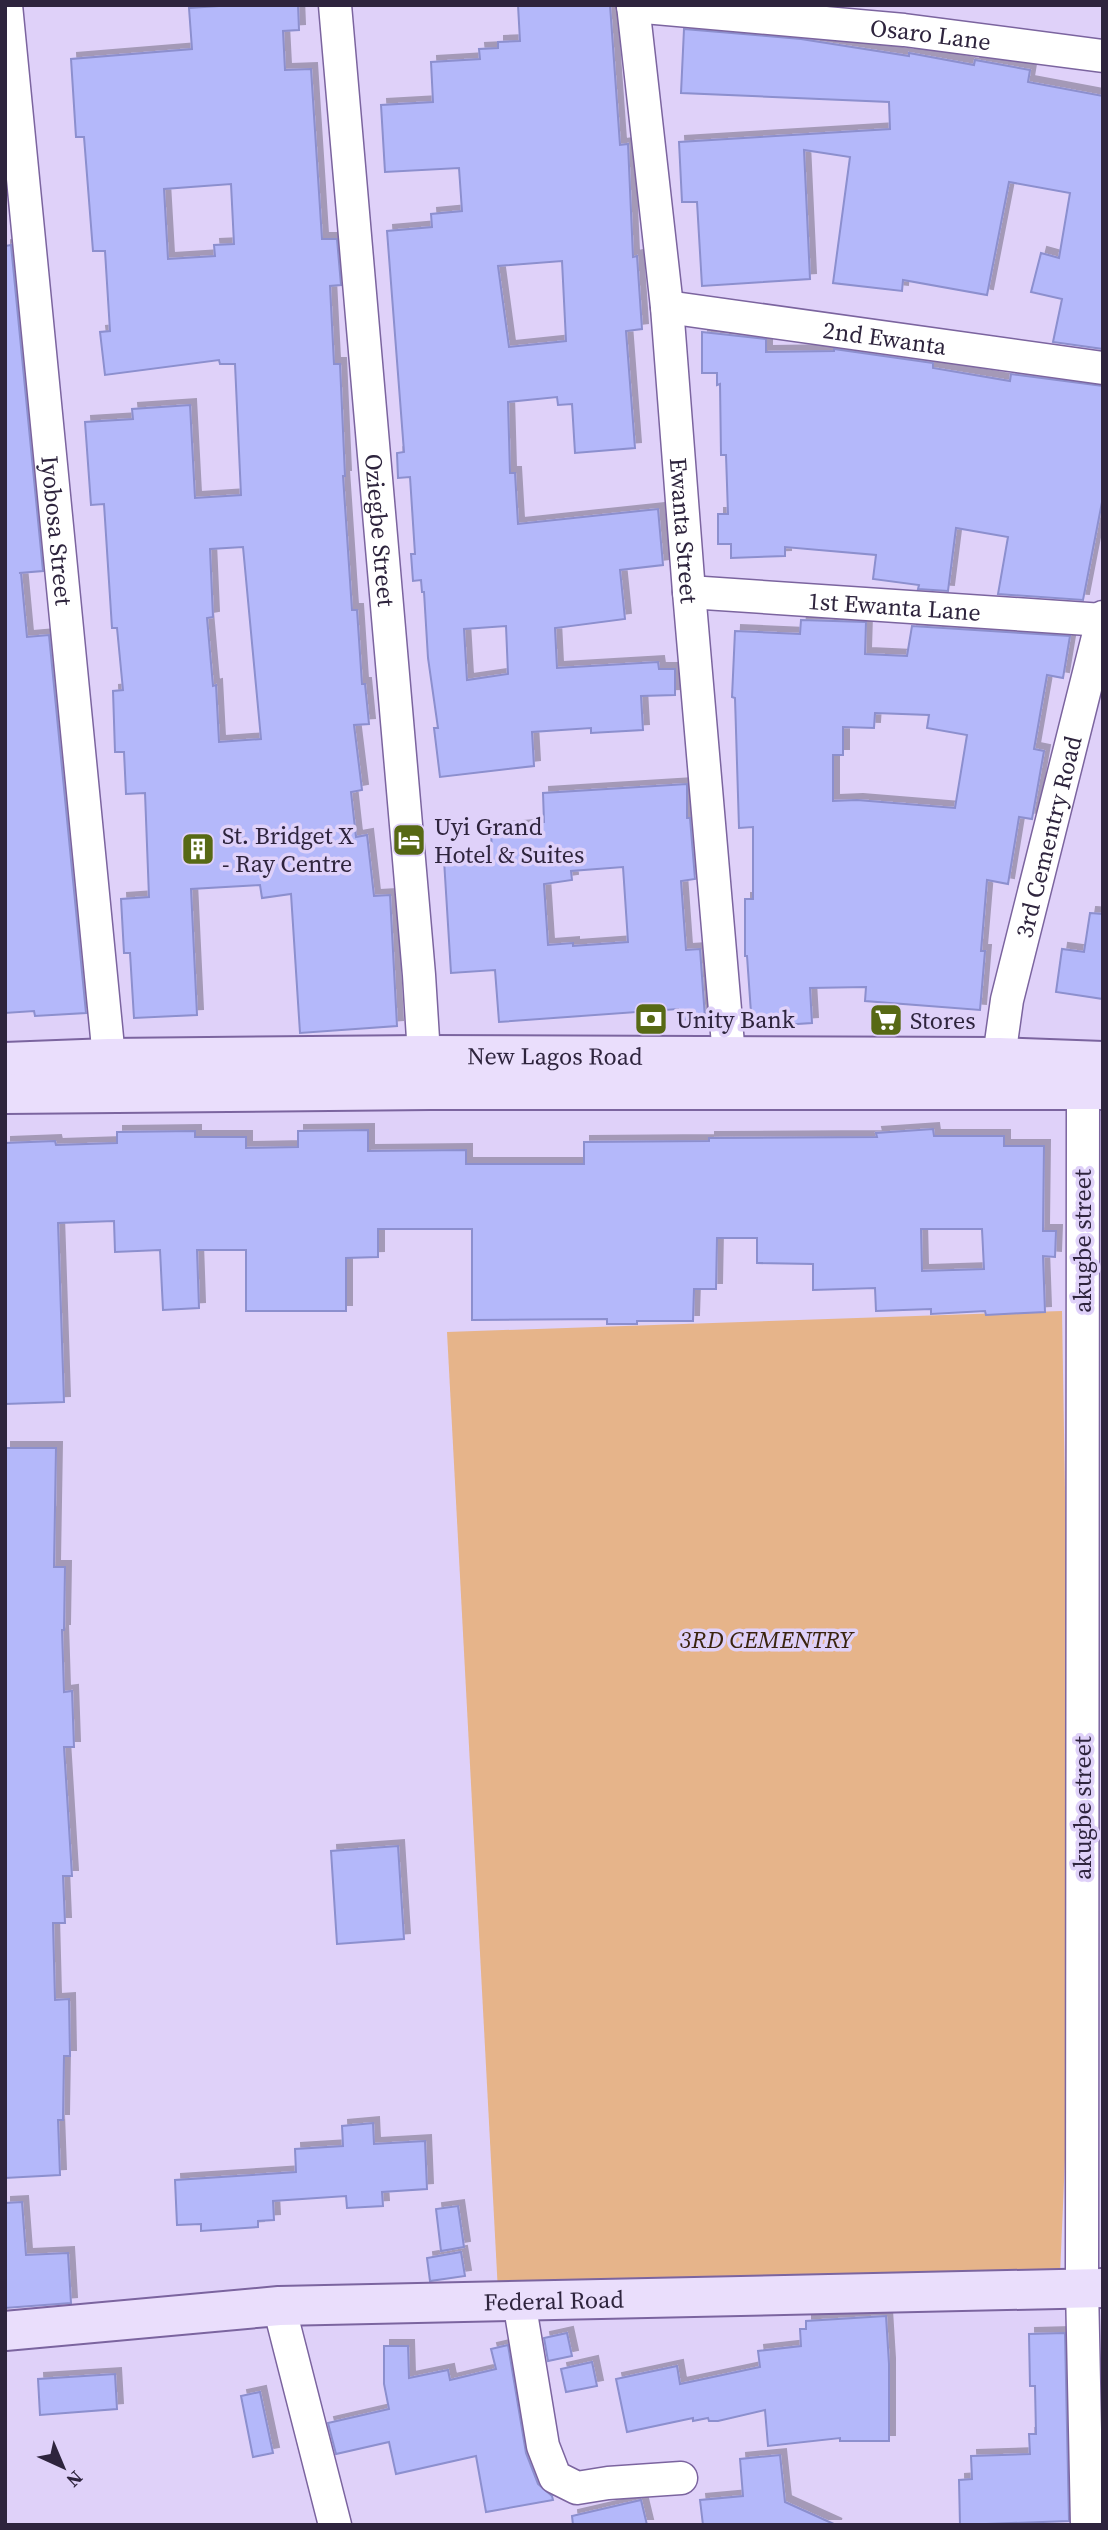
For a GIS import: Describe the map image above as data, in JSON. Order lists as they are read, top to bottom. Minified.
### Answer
{"streets":{"main road":["New Lagos Road","Federal Road"],"street":["Osaro Lane","2nd Ewanta","Oziegbe Street","Ewanta Street","Iyobosa Street","1st Ewanta Lane","3rd Cementry Road","akugbe street"]},"crossings":[["Osaro Lane","Ewanta Street"],["2nd Ewanta","Ewanta Street"],["Oziegbe Street","New Lagos Road"],["Ewanta Street","1st Ewanta Lane"],["Ewanta Street","New Lagos Road"],["Iyobosa Street","New Lagos Road"],["1st Ewanta Lane","3rd Cementry Road"],["3rd Cementry Road","New Lagos Road"],["New Lagos Road","akugbe street"],["akugbe street","Federal Road"]],"parks":["3RD CEMENTRY"],"places":{"hotel":["Uyi Grand Hotel & Suites"],"building":["St. Bridget X - Ray Centre"],"bank":["Unity Bank"],"supermarket":["Stores"]},"north":"bottom right"}
